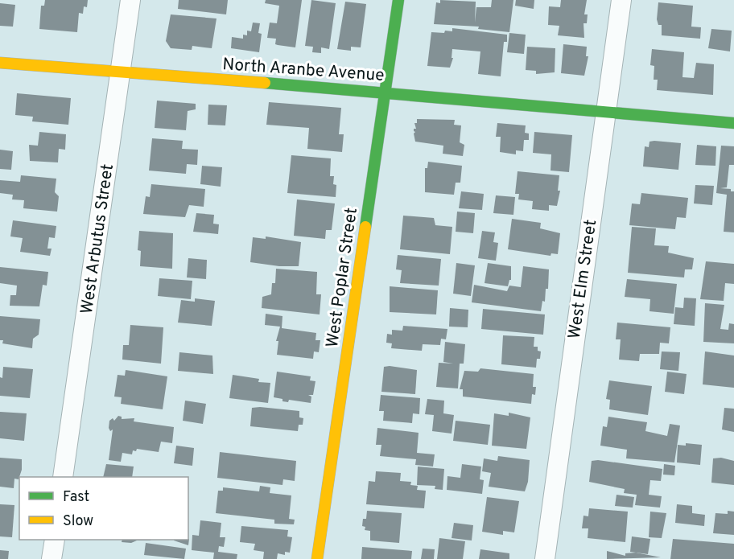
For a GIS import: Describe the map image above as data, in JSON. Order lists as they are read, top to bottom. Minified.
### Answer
{"streets":{"street":["North Aranbe Avenue","West Arbutus Street","West Poplar Street","West Elm Street"]},"crossings":[["North Aranbe Avenue","West Arbutus Street"],["North Aranbe Avenue","West Poplar Street"],["North Aranbe Avenue","West Elm Street"]],"legend":["Fast","Slow"]}
